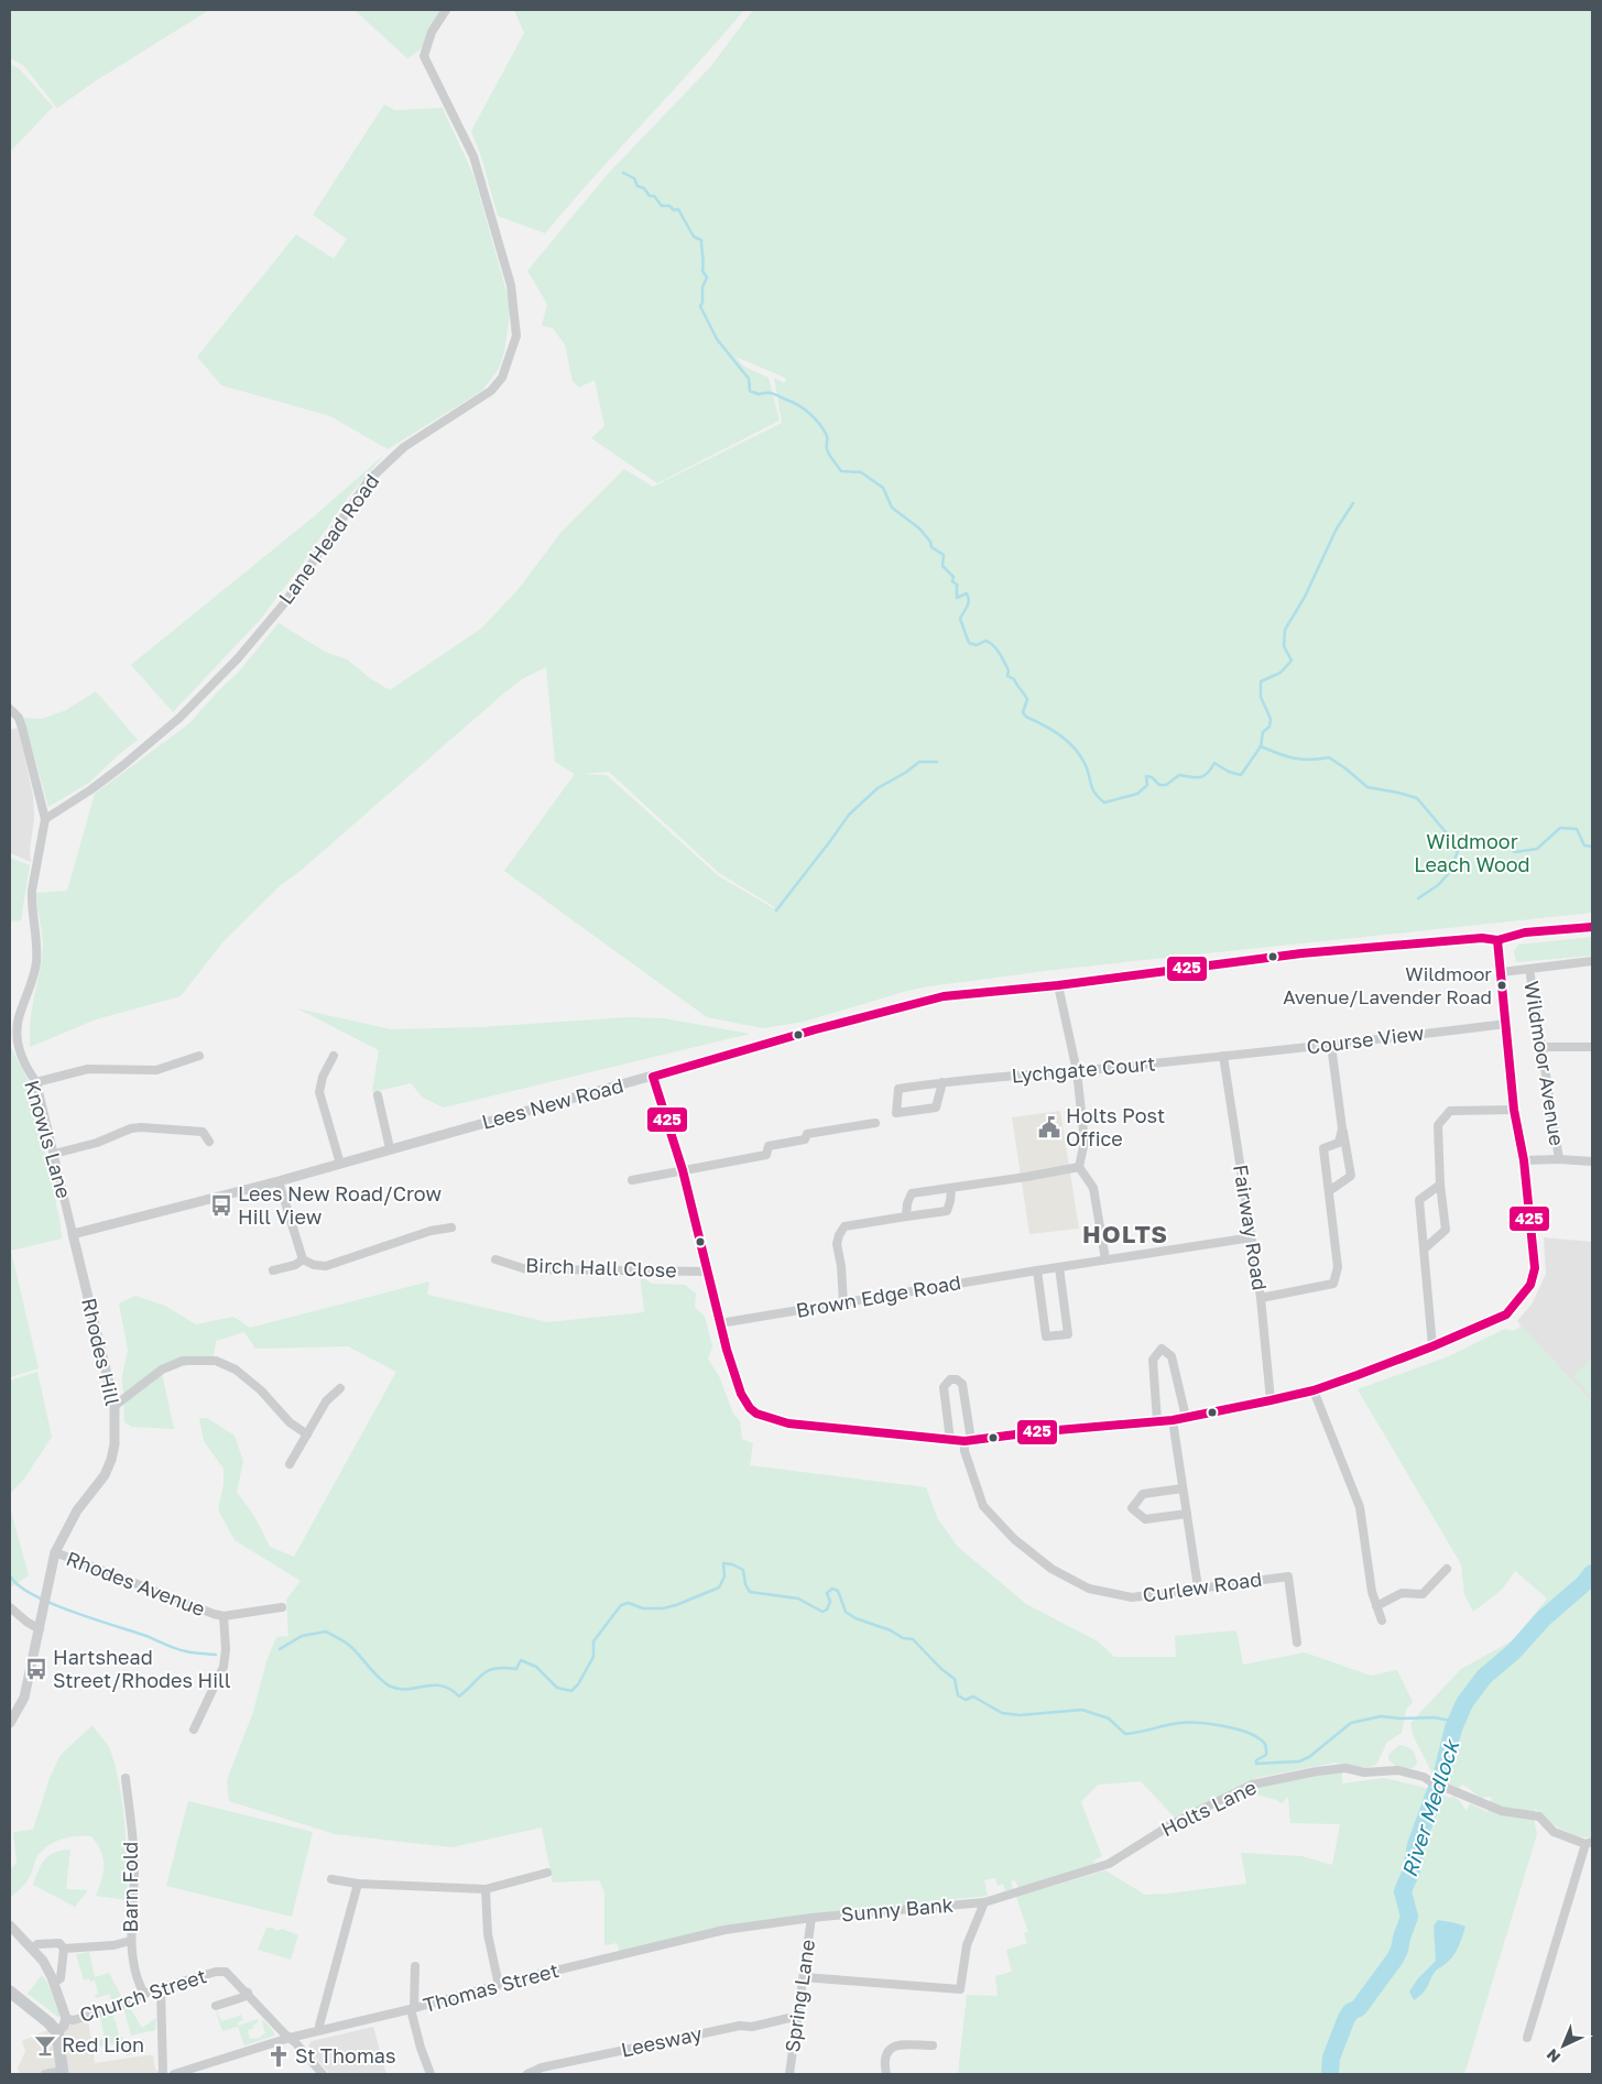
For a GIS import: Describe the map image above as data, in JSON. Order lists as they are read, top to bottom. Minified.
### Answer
{"streets":{"street":["Lane Head Road","Course View","Wildmoor Avenue","Lychgate Court","Lees New Road","Knowls Lane","Fairway Road","Birch Hall Close","Brown Edge Road","Rhodes Hill","Rhodes Avenue","Curlew Road","Holts Lane","Barn Fold","Sunny Bank","Thomas Street","Church Street","Spring Lane","Leesway"]},"crossings":[["Lane Head Road","Knowls Lane"],["Course View","Wildmoor Avenue"],["Course View","Lychgate Court"],["Course View","Fairway Road"],["Wildmoor Avenue","Lees New Road"],["Wildmoor Avenue","Fairway Road"],["Wildmoor Avenue","Birch Hall Close"],["Wildmoor Avenue","Brown Edge Road"],["Wildmoor Avenue","Curlew Road"],["Lychgate Court","Fairway Road"],["Lees New Road","Knowls Lane"],["Lees New Road","Rhodes Hill"],["Knowls Lane","Rhodes Hill"],["Fairway Road","Brown Edge Road"],["Rhodes Hill","Rhodes Avenue"],["Holts Lane","Sunny Bank"],["Barn Fold","Church Street"],["Sunny Bank","Thomas Street"],["Sunny Bank","Spring Lane"],["Thomas Street","Church Street"],["Thomas Street","Spring Lane"],["Spring Lane","Leesway"]],"districts":["HOLTS"],"water":["River Medlock"],"parks":["Wildmoor Leach Wood"],"places":{"other":["Wildmoor Avenue/Lavender Road"],"public building":["Holts Post Office"],"bus stop":["Lees New Road/Crow Hill View","Hartshead Street/Rhodes Hill"],"bar":["Red Lion"],"church":["St Thomas"]},"lines":["transit line 425"],"north":"bottom left"}
